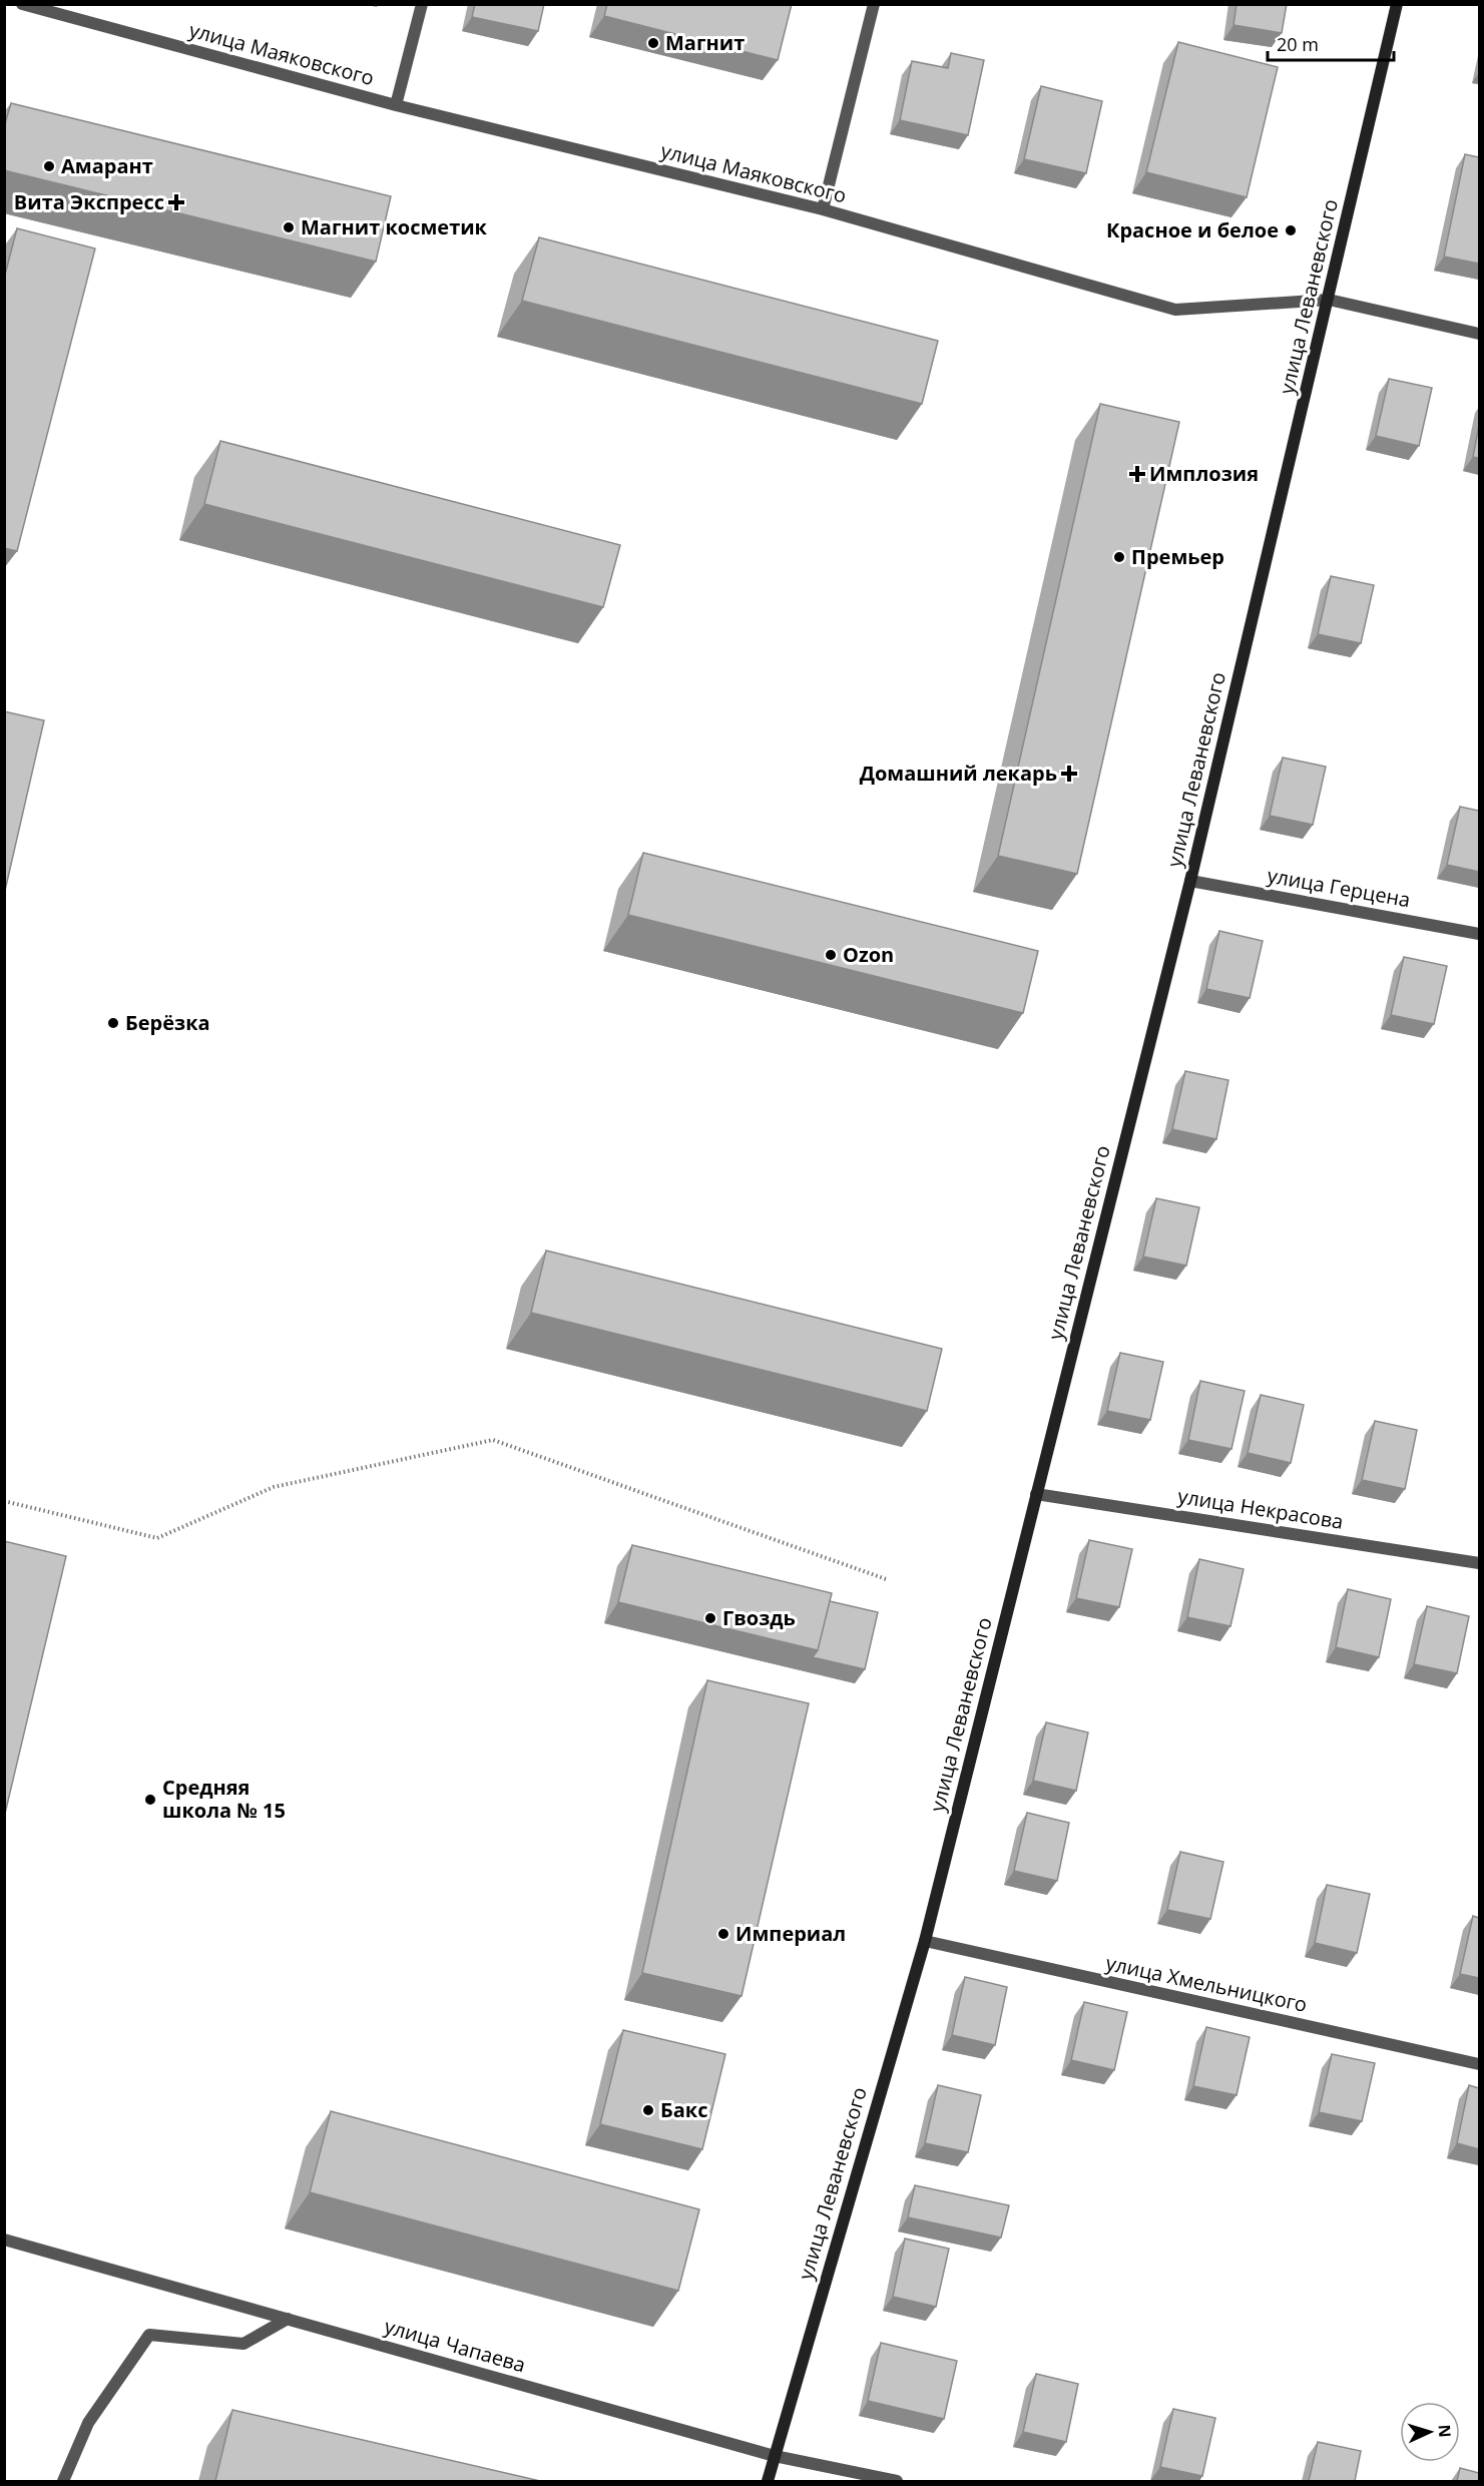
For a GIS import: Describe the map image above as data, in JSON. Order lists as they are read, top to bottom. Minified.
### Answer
{"streets":{"street":["улица Маяковского","улица Леваневского","улица Герцена","улица Некрасова","улица Хмельницкого","улица Чапаева"]},"crossings":[["улица Маяковского","улица Леваневского"],["улица Леваневского","улица Герцена"],["улица Леваневского","улица Некрасова"],["улица Леваневского","улица Хмельницкого"],["улица Леваневского","улица Чапаева"]],"places":{"other":["Магнит","Амарант","Магнит косметик","Красное и белое","Премьер","Ozon","Берёзка","Гвоздь","Средняя школа № 15","Империал","Бакс"],"health":["Вита Экспресс","Имплозия","Домашний лекарь"]},"scale_bar":"20 m","north":"right"}
